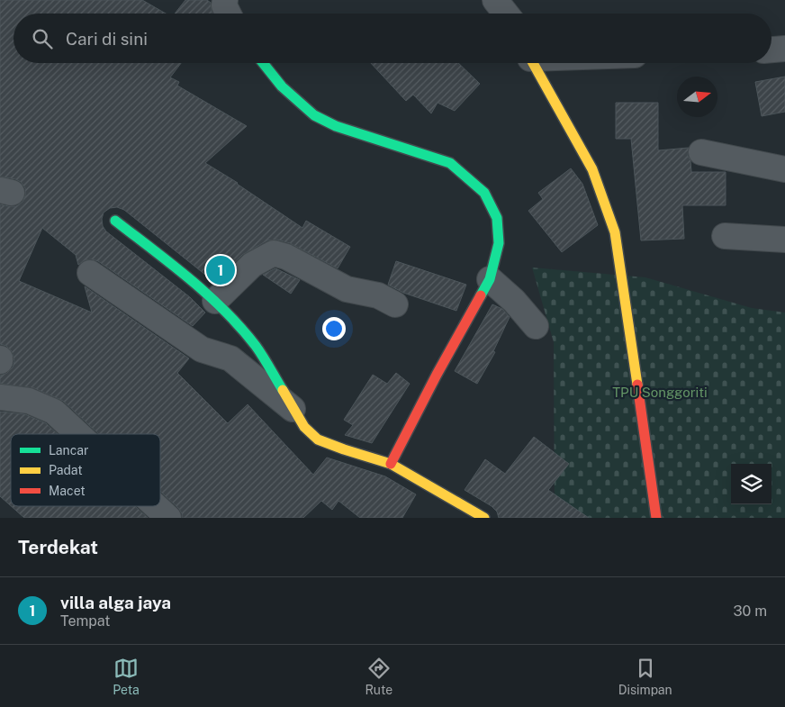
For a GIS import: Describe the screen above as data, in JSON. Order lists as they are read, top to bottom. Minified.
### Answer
{"parks":["TPU Songgoriti"],"legend":["Lancar","Padat","Macet"],"north":"right","page":{"search":"Cari di sini","pins":"1","heading":"Terdekat","list":[{"mark":"1","name":"villa alga jaya","note":"Tempat","value":"30 m"}],"nav":["Peta","Rute","Disimpan"]}}
